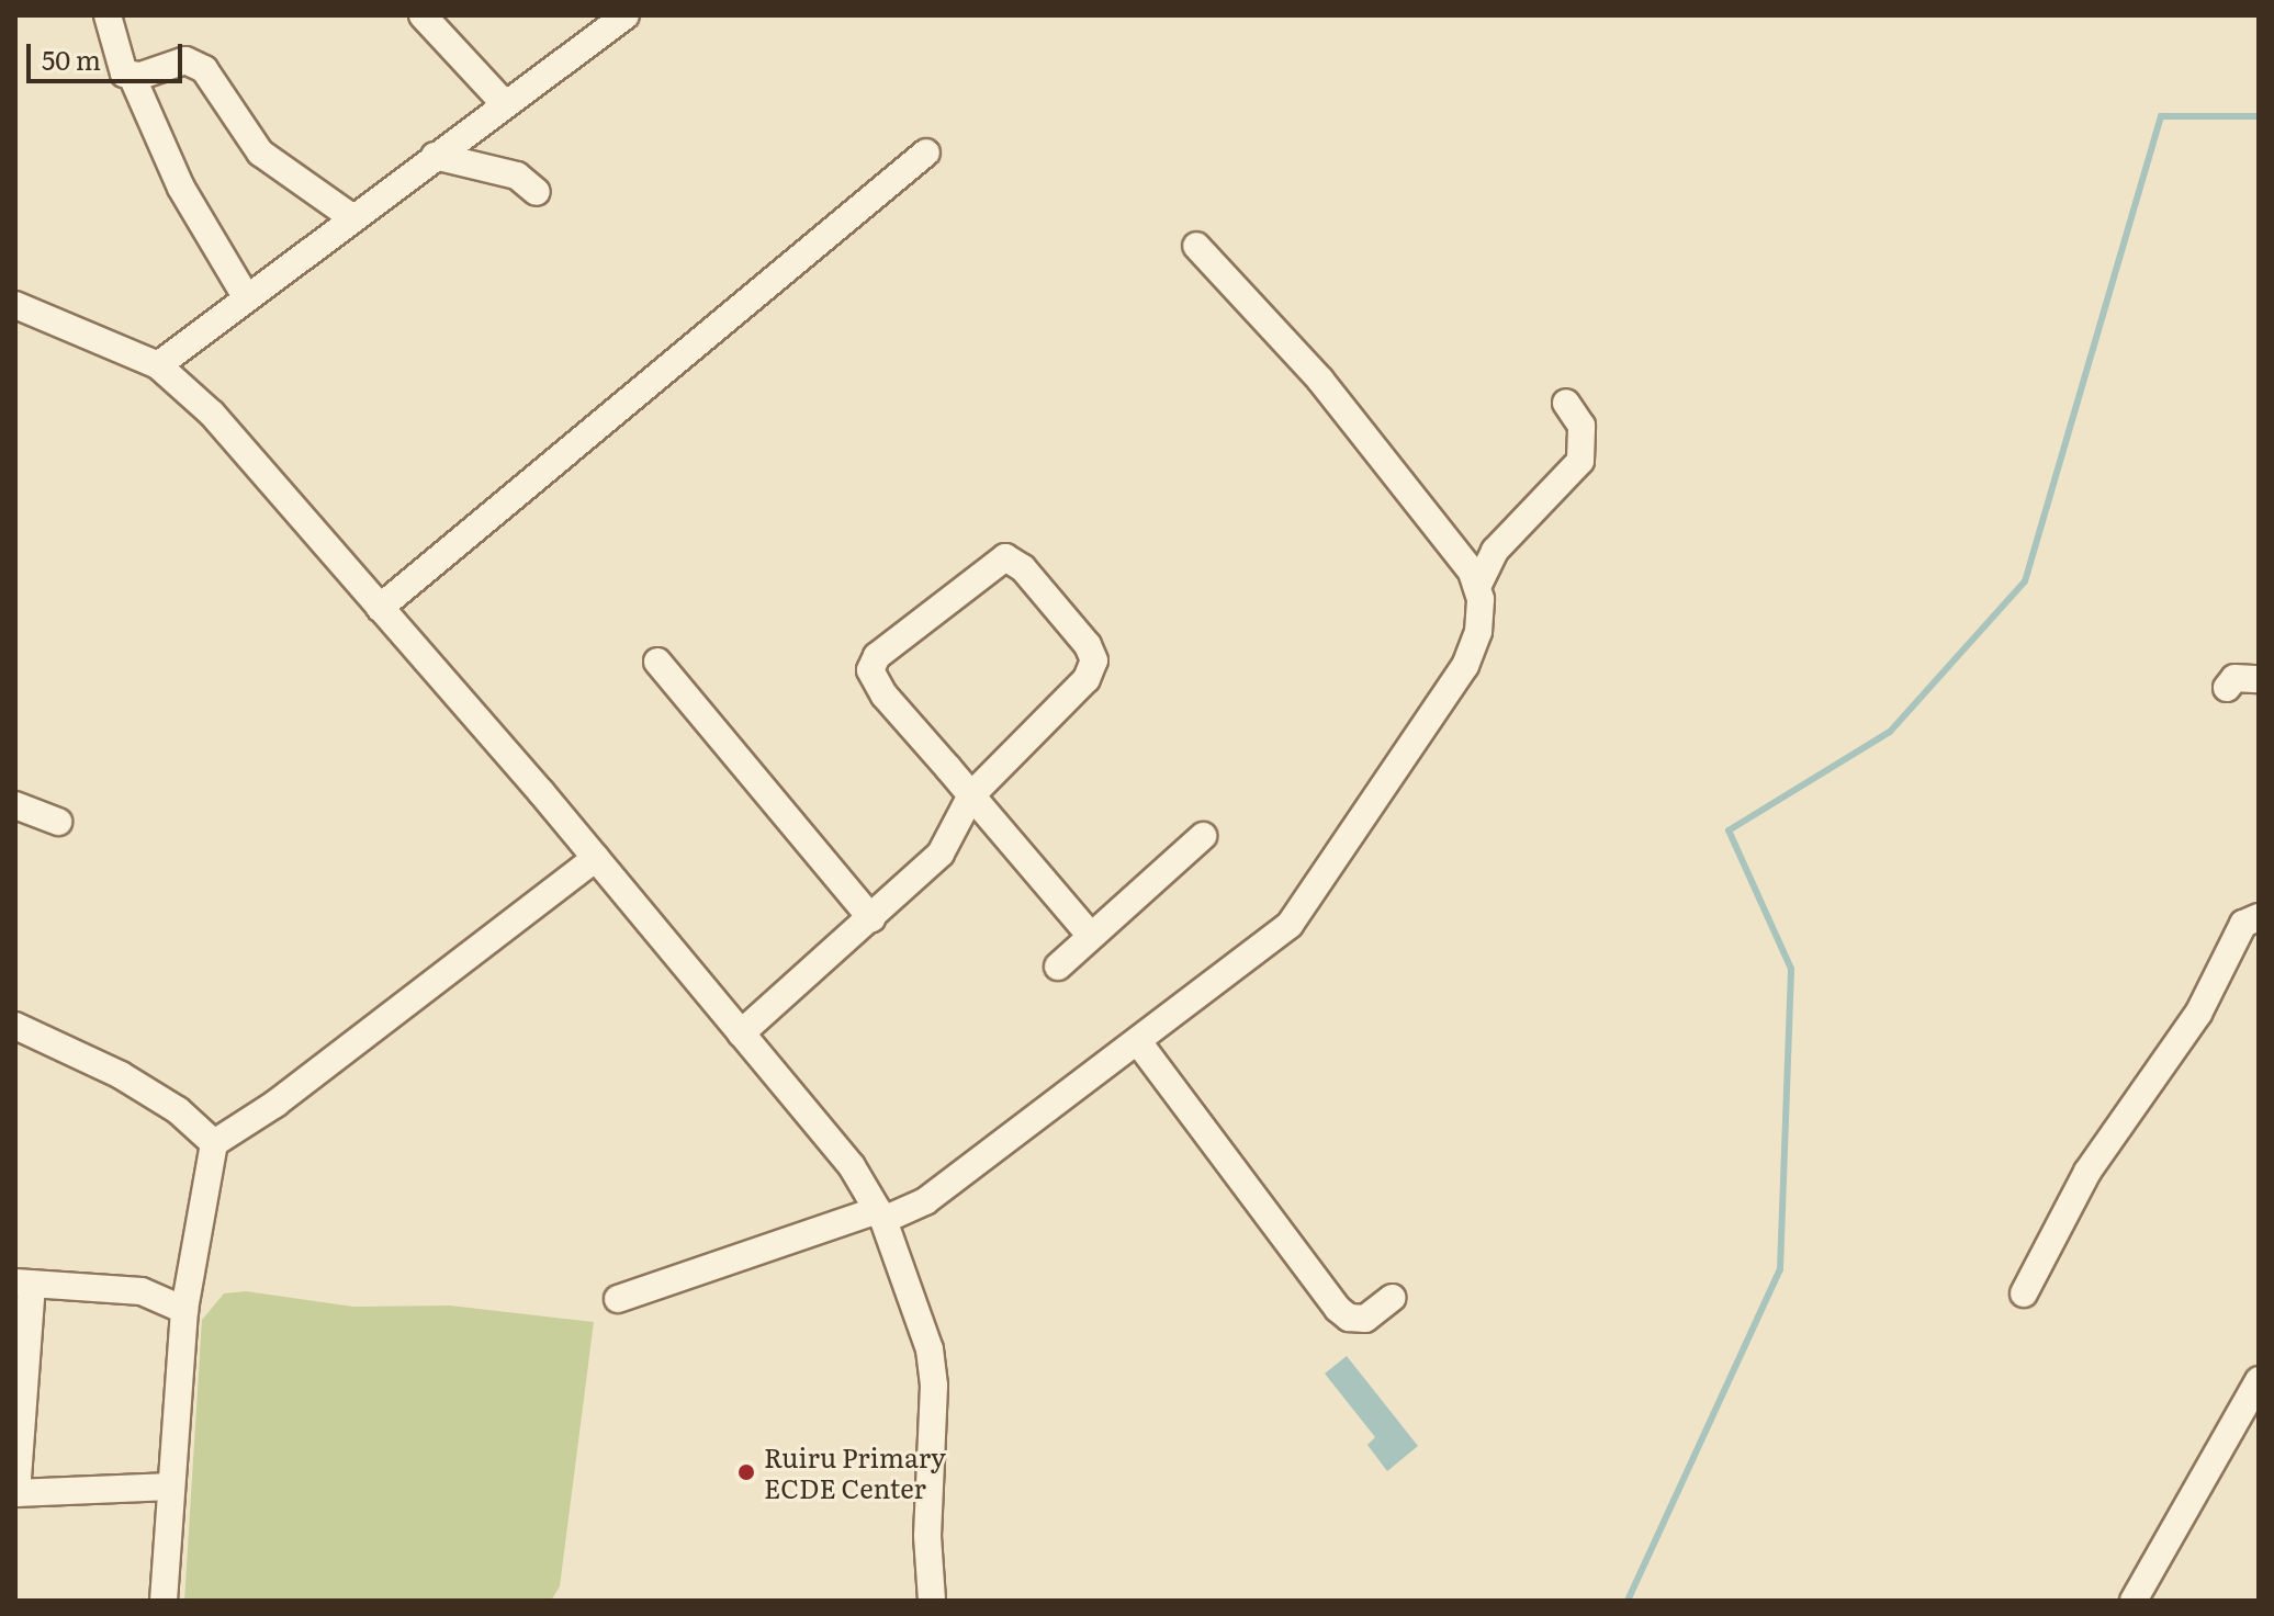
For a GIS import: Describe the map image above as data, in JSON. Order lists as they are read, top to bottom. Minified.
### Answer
{"places":["Ruiru Primary ECDE Center"],"scale_bar":"50 m"}
